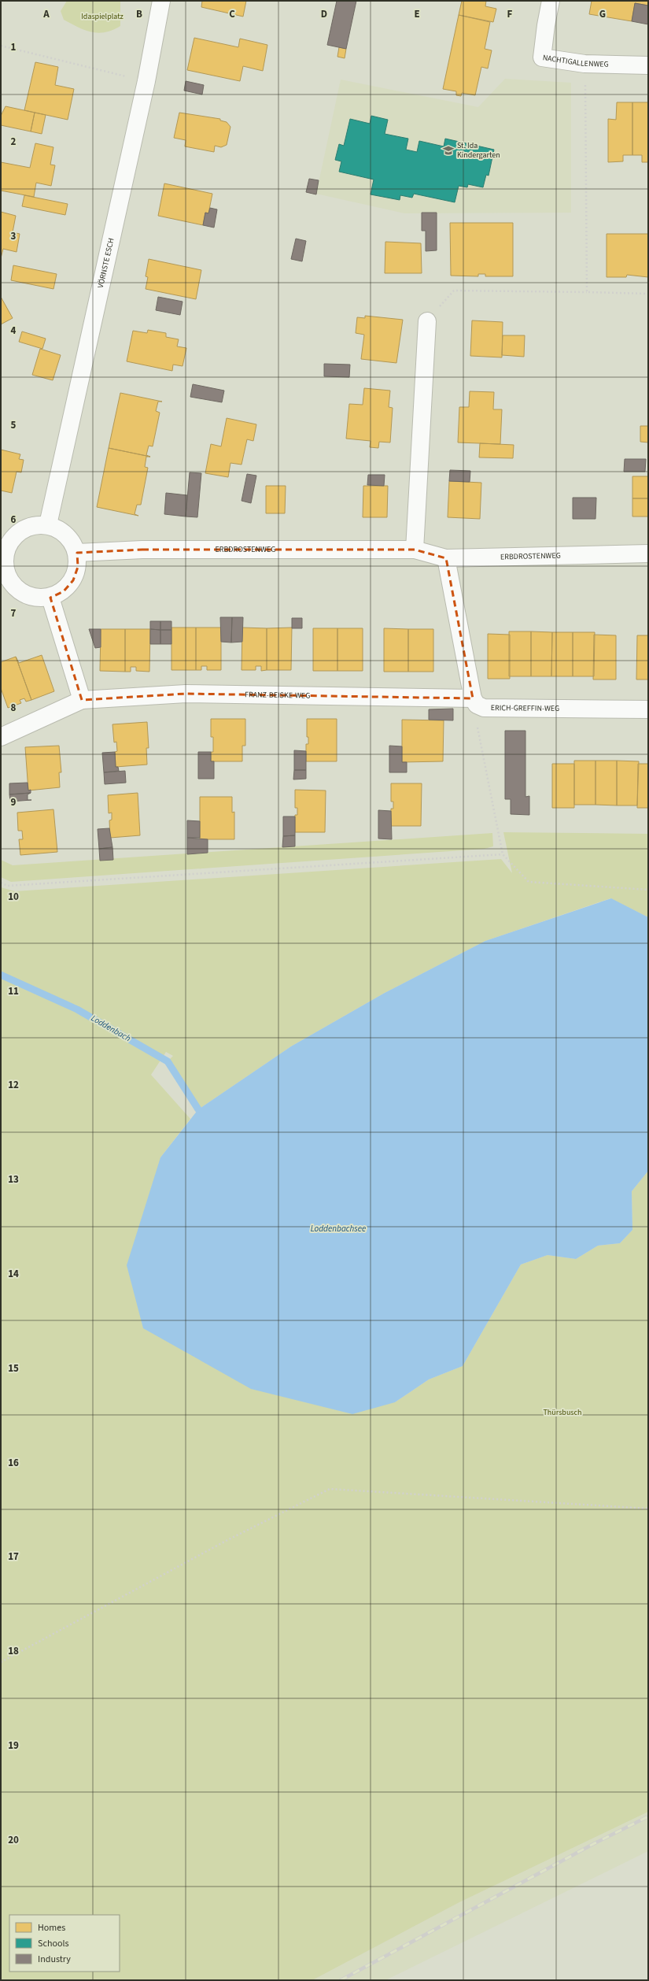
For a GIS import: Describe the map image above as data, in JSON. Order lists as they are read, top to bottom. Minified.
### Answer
{"streets":{"street":["NACHTIGALLENWEG","VÖRNSTE ESCH","ERBDROSTENWEG","FRANZ-BEISKE-WEG","ERICH-GREFFIN-WEG"]},"crossings":[["VÖRNSTE ESCH","ERBDROSTENWEG"],["FRANZ-BEISKE-WEG","ERICH-GREFFIN-WEG"]],"water":["Loddenbach","Loddenbachsee"],"parks":["Idaspielplatz","Thürsbusch"],"places":{"school or university":["St. Ida Kindergarten"]},"legend":["Homes","Schools","Industry"],"grid":{"columns":["A","B","C","D","E","F","G"],"rows":["1","2","3","4","5","6","7","8","9","10","11","12","13","14","15","16","17","18","19","20"]}}
